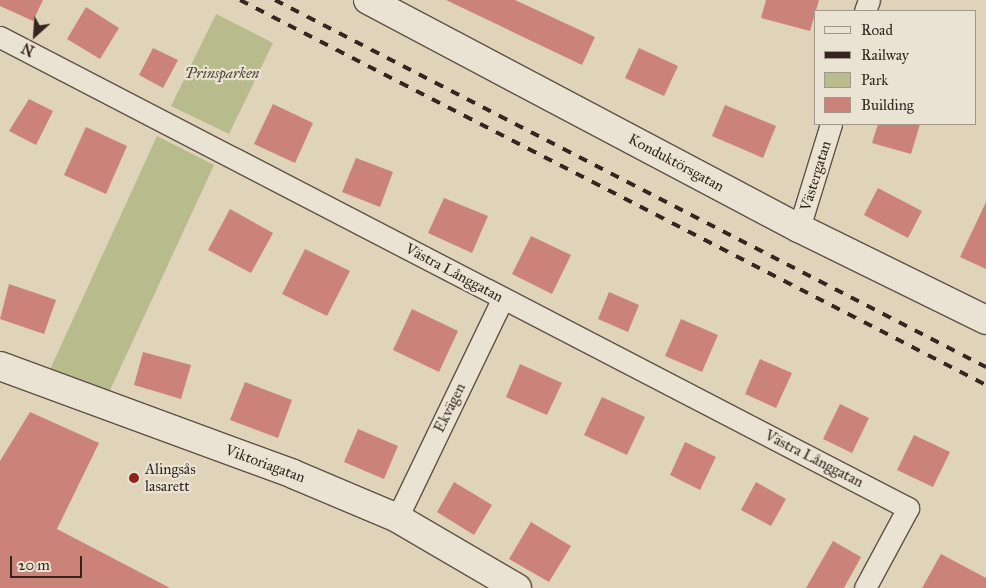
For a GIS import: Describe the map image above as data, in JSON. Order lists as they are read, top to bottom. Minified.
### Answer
{"streets":{"street":["Konduktörsgatan","Västergatan","Västra Långgatan","Ekvägen","Viktoriagatan"]},"crossings":[["Konduktörsgatan","Västergatan"],["Västra Långgatan","Ekvägen"],["Ekvägen","Viktoriagatan"]],"parks":["Prinsparken"],"places":["Alingsås lasarett"],"legend":["Road","Railway","Park","Building"],"scale_bar":"20 m","north":"bottom left"}
